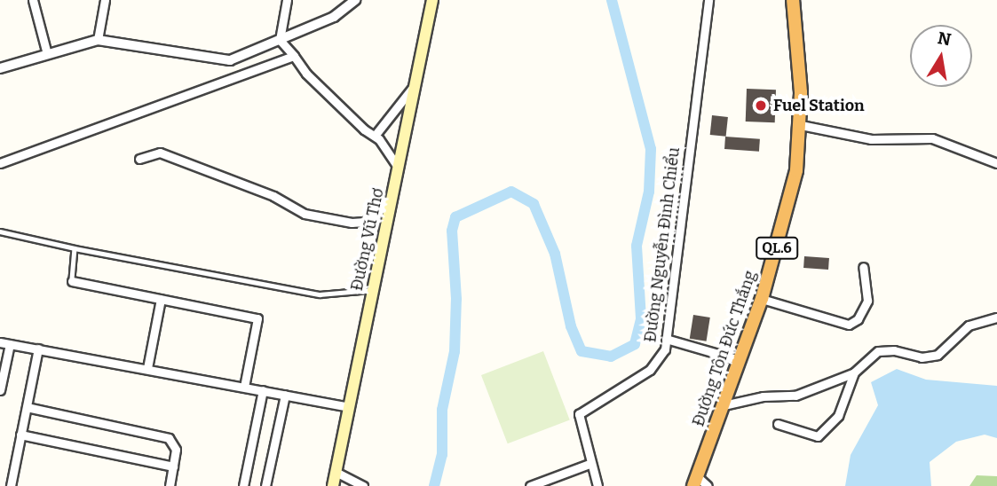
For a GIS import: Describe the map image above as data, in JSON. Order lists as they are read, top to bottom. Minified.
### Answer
{"streets":{"highway":["QL.6","Đường Tôn Đức Thắng"],"main road":["Đường Vũ Thơ"],"street":["Đường Nguyễn Đình Chiểu"]},"places":["Fuel Station"],"north":"top"}
